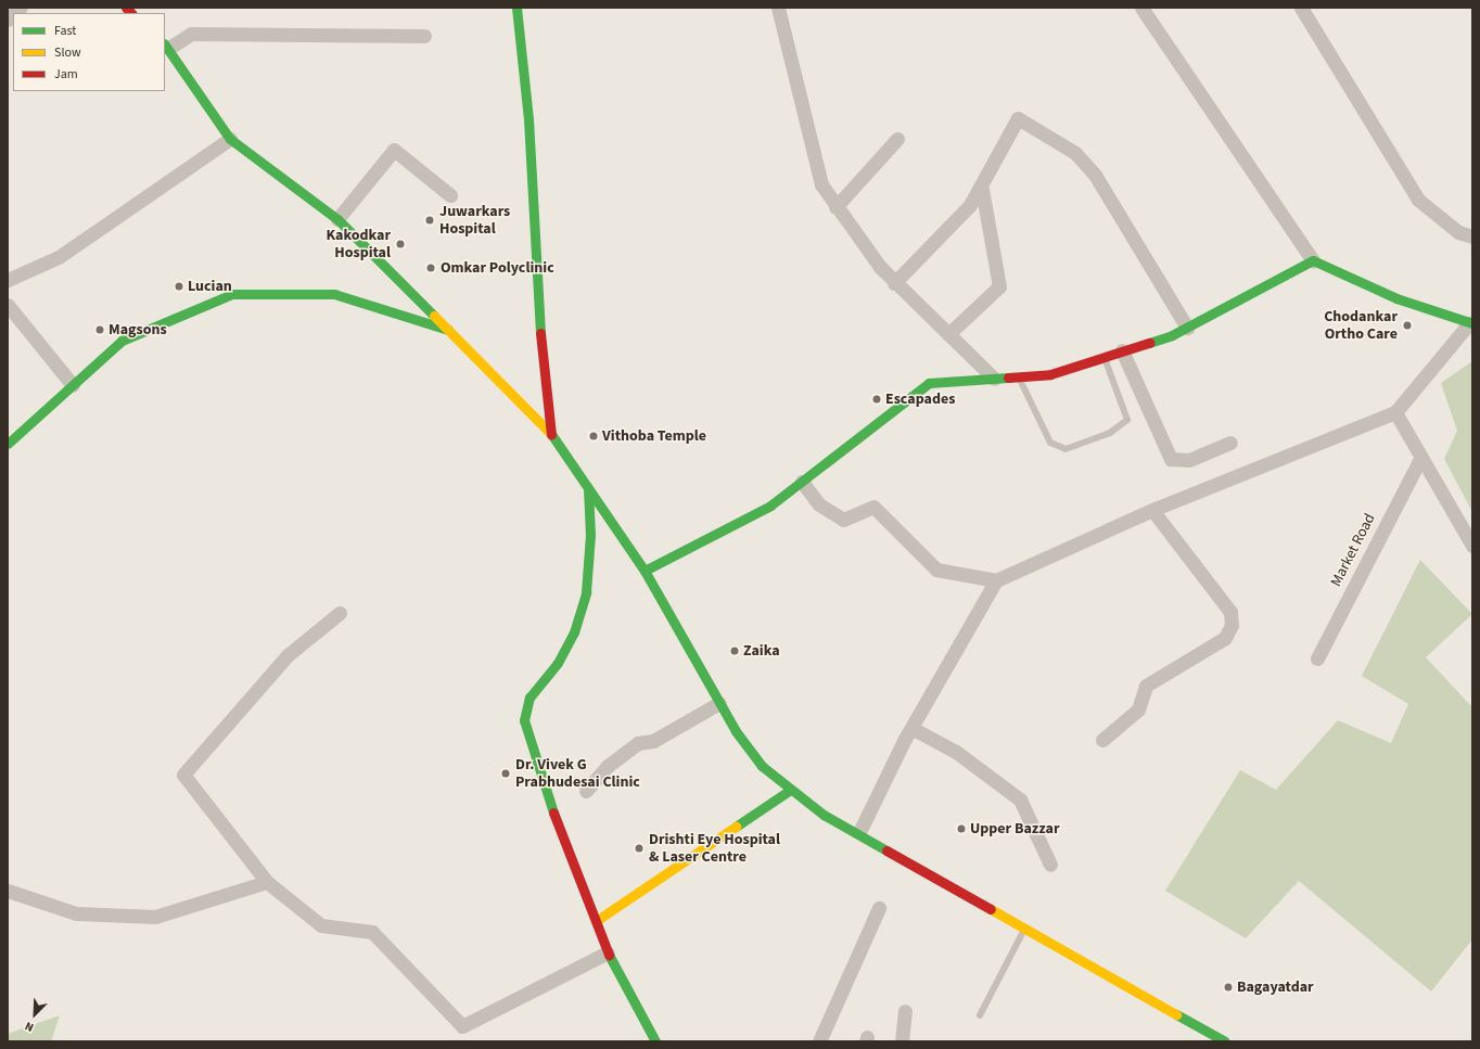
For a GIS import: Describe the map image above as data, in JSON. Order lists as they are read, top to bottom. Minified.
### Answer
{"streets":{"street":["Market Road"]},"places":["Juwarkars Hospital","Kakodkar Hospital","Omkar Polyclinic","Lucian","Chodankar Ortho Care","Magsons","Escapades","Vithoba Temple","Zaika","Dr. Vivek G Prabhudesai Clinic","Upper Bazzar","Drishti Eye Hospital & Laser Centre","Bagayatdar"],"legend":["Fast","Slow","Jam"],"north":"bottom left"}
